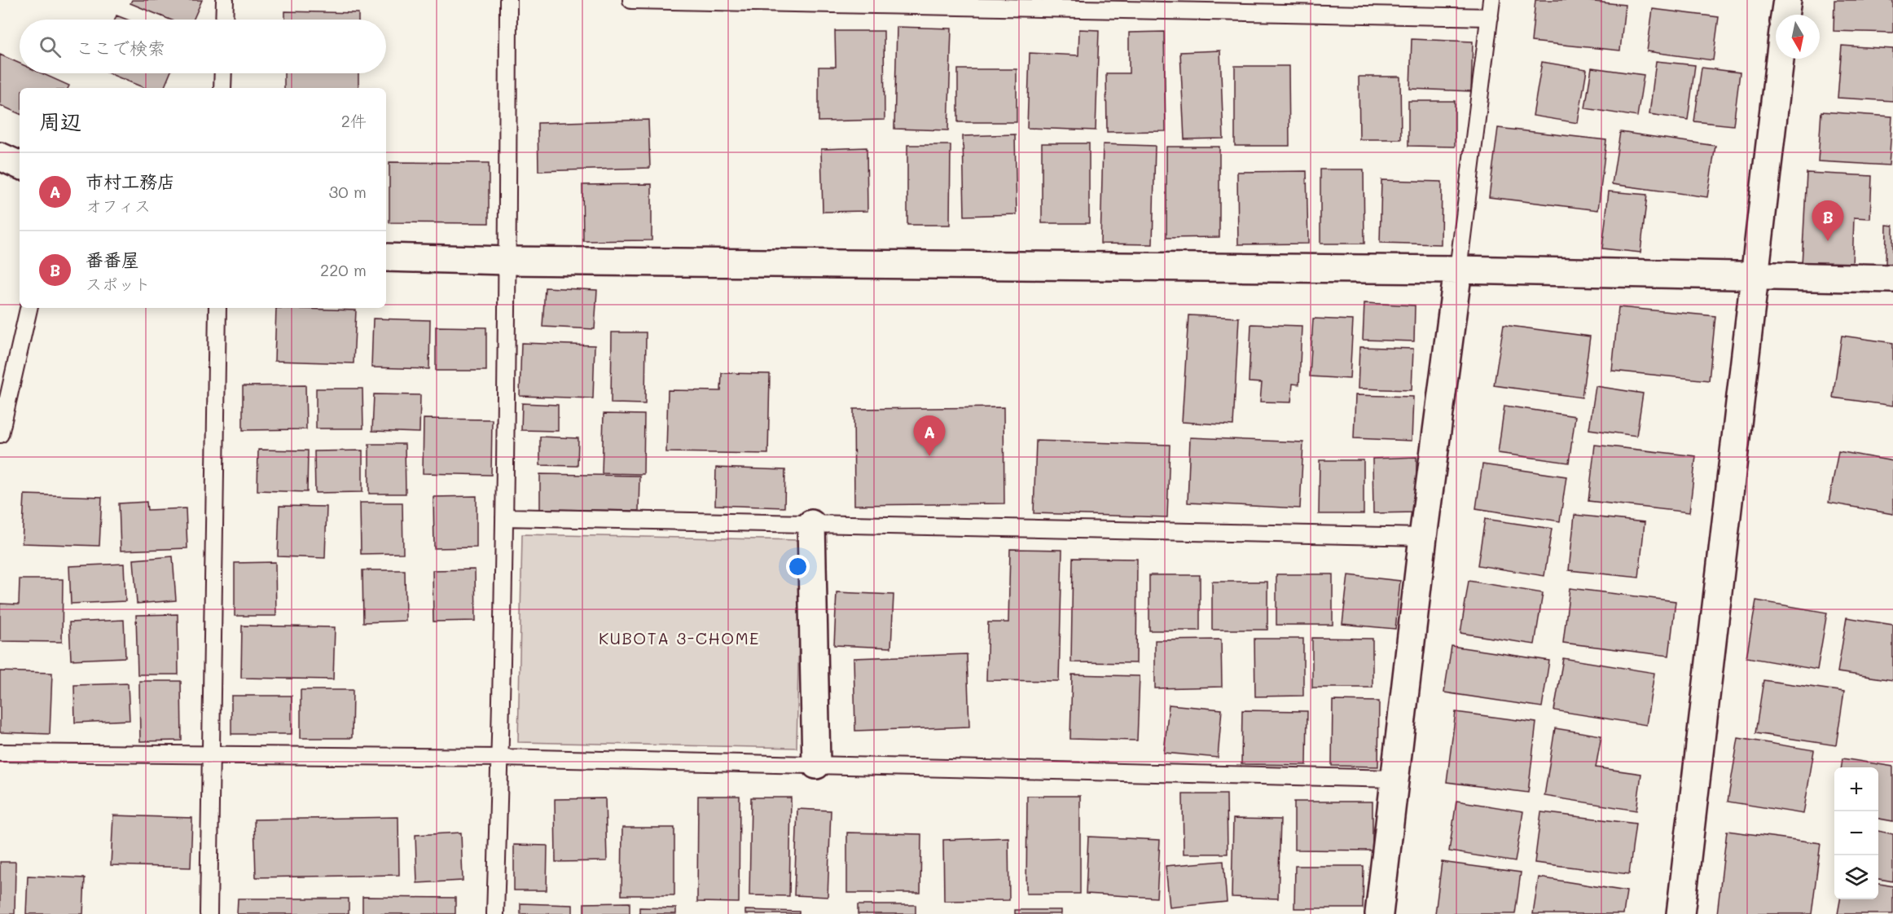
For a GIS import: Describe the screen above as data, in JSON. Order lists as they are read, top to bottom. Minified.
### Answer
{"districts":["KUBOTA 3-CHOME"],"north":"bottom","page":{"search":"ここで検索","heading":["周辺","2件"],"list":[{"mark":"A","name":"市村工務店","note":"オフィス","value":"30 m"},{"mark":"B","name":"番番屋","note":"スポット","value":"220 m"}],"pins":["B","A"],"map_buttons":["+","−"]}}
